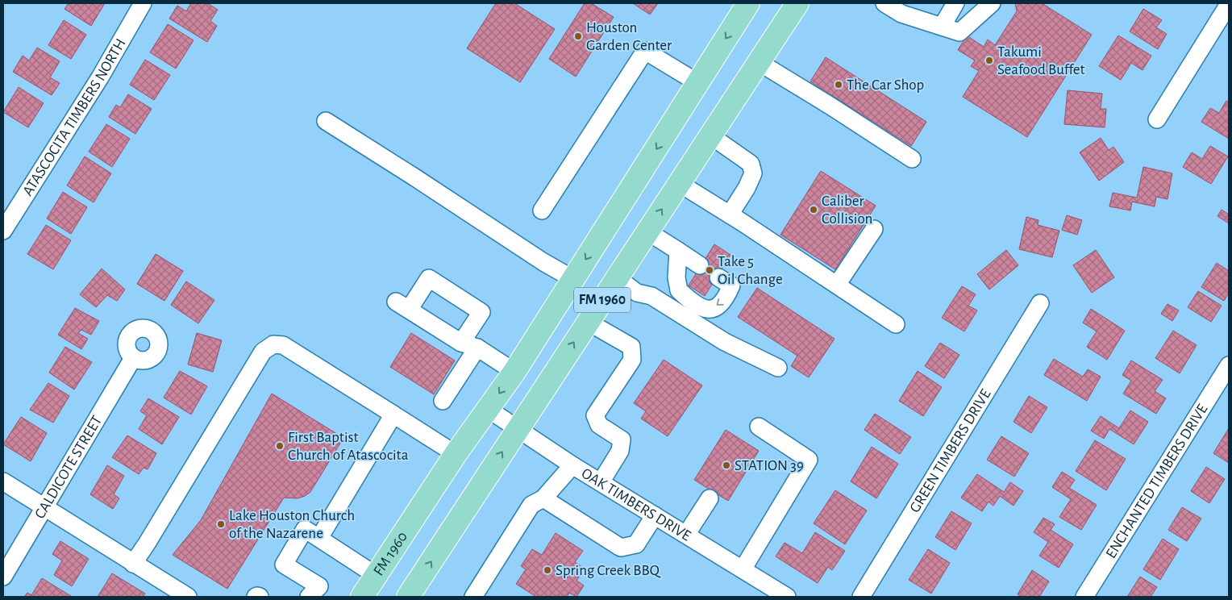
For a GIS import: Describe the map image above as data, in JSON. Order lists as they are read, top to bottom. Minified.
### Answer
{"streets":{"main road":["FM 1960"],"street":["ATASCOCITA TIMBERS NORTH","GREEN TIMBERS DRIVE","CALDICOTE STREET","ENCHANTED TIMBERS DRIVE","OAK TIMBERS DRIVE"]},"crossings":[["FM 1960","OAK TIMBERS DRIVE"]],"places":["Houston Garden Center","Takumi Seafood Buffet","The Car Shop","Caliber Collision","Take 5 Oil Change","First Baptist Church of Atascocita","STATION 39","Lake Houston Church of the Nazarene","Spring Creek BBQ"]}
